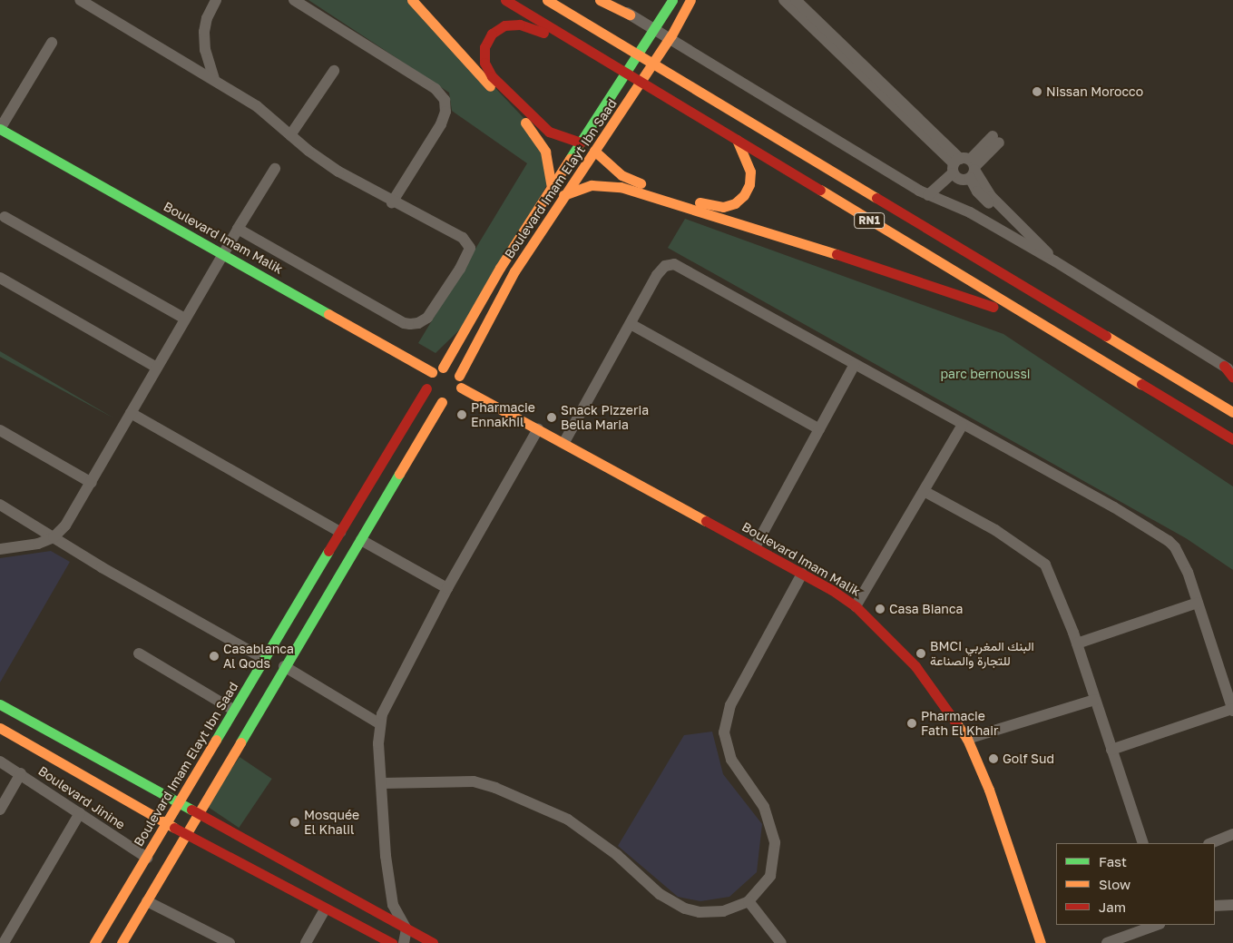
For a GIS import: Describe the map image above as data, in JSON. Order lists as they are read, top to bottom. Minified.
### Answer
{"streets":{"main road":["Boulevard Imam Elayt Ibn Saad","RN1","Boulevard Imam Malik"],"street":["Boulevard Jinine"]},"crossings":[["Boulevard Imam Elayt Ibn Saad","Boulevard Imam Malik"],["Boulevard Imam Elayt Ibn Saad","Boulevard Jinine"]],"parks":["parc bernoussi"],"places":["Nissan Morocco","Pharmacie Ennakhil","Snack Pizzeria Bella Maria","Casa Bianca","BMCI البنك المغربي للتجارة والصناعة","Casablanca Al Qods","Pharmacie Fath El Khair","Golf Sud","Mosquée El Khalil"],"legend":["Fast","Slow","Jam"]}
